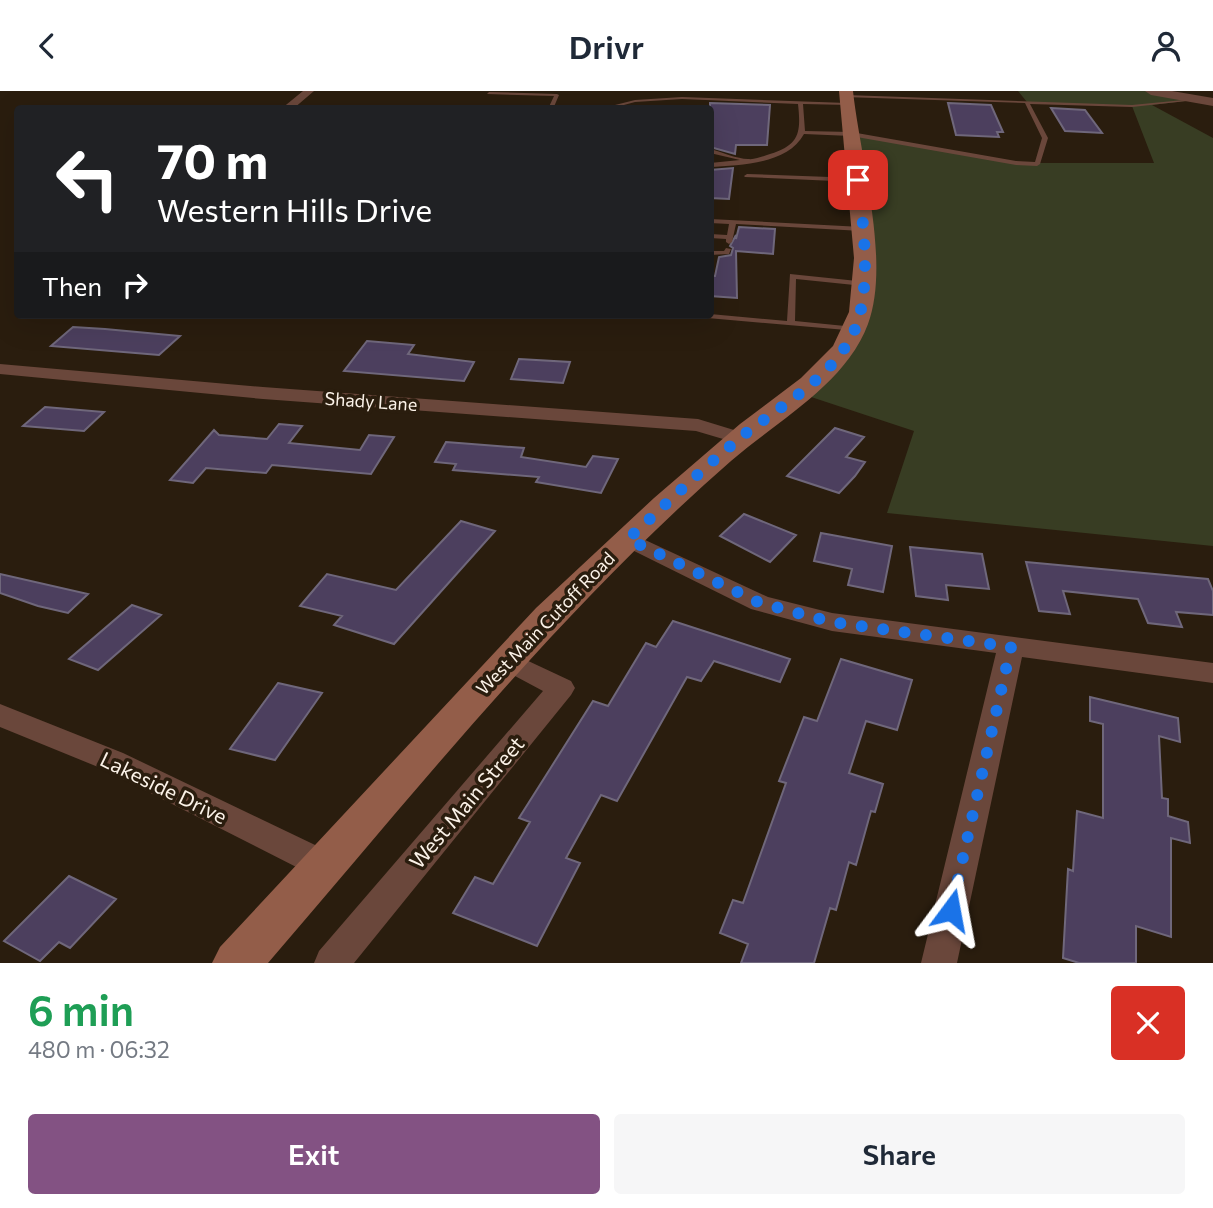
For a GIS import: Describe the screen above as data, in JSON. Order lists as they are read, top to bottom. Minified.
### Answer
{"streets":{"main road":["West Main Cutoff Road"],"street":["Shady Lane","Lakeside Drive","West Main Street"]},"crossings":[["Shady Lane","West Main Cutoff Road"],["West Main Cutoff Road","Lakeside Drive"],["West Main Cutoff Road","West Main Street"]],"page":{"header":"Drivr","turn":["70 m","Western Hills Drive"],"then":"Then","heading":["6 min","480 m · 06:32"],"buttons":["Exit","Share"]}}
